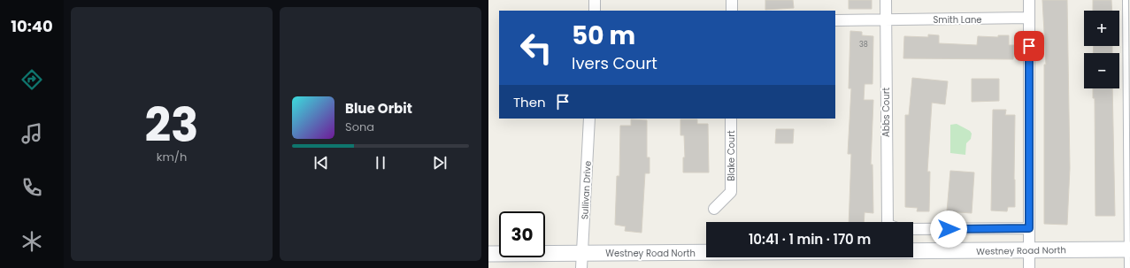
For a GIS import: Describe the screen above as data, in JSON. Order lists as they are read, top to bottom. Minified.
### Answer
{"streets":{"main road":["Westney Road North"],"street":["Smith Lane","Abbs Court","Blake Court","Sullivan Drive"]},"crossings":[["Smith Lane","Abbs Court"],["Sullivan Drive","Westney Road North"]],"house_numbers":["38"],"page":{"tabs":"10:40","tile":["23","km/h"],"map_buttons":["+","−"],"turn":["50 m","Ivers Court"],"then":"Then","song":["Blue Orbit","Sona"],"limit":"30","trip":"10:41 · 1 min · 170 m"}}
